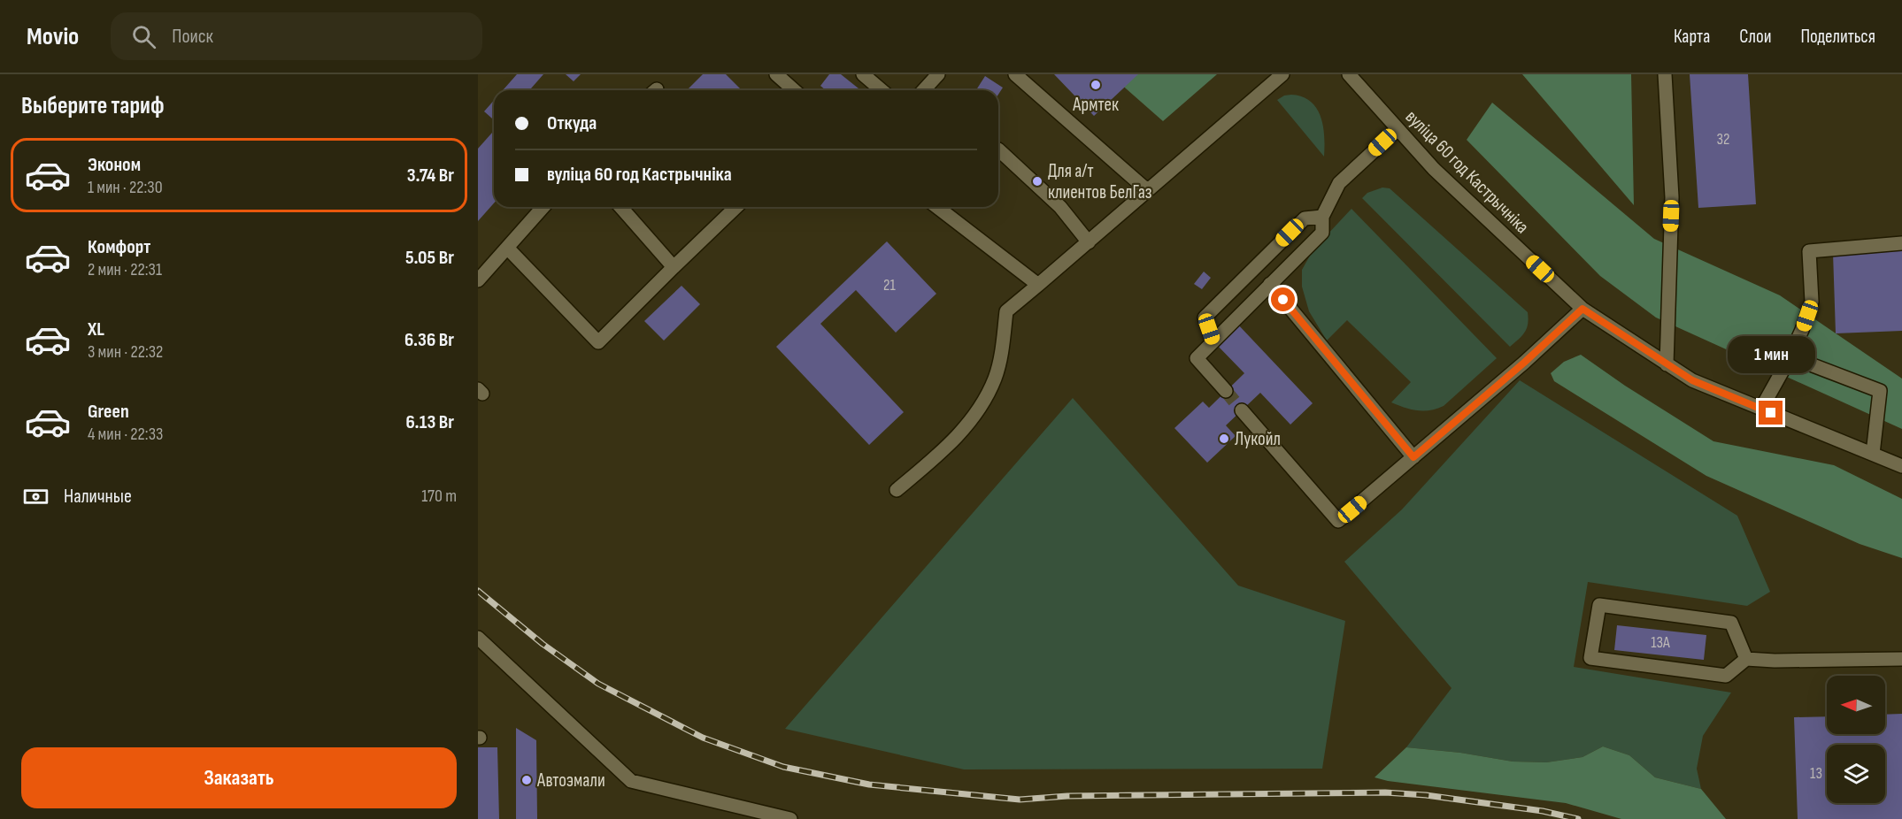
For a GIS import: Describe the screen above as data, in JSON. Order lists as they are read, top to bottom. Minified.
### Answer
{"streets":{"street":["вуліца 60 год Кастрычніка"]},"places":["Армтек","Для а/т клиентов БелГаз","Лукойл","Автоэмали"],"house_numbers":["32","21","13А","13"],"north":"left","page":{"header":"Movio","search":"Поиск","nav":["Карта","Слои","Поделиться"],"heading":"Выберите тариф","banner":["Откуда","вуліца 60 год Кастрычніка"],"list":[{"name":"Эконом","note":"1 мин · 22:30","value":"3.74 Br"},{"name":"Комфорт","note":"2 мин · 22:31","value":"5.05 Br"},{"name":"XL","note":"3 мин · 22:32","value":"6.36 Br"},{"name":"Green","note":"4 мин · 22:33","value":"6.13 Br"}],"bubble":"1 мин","pay":["Наличные","170 m"],"buttons":"Заказать"}}
